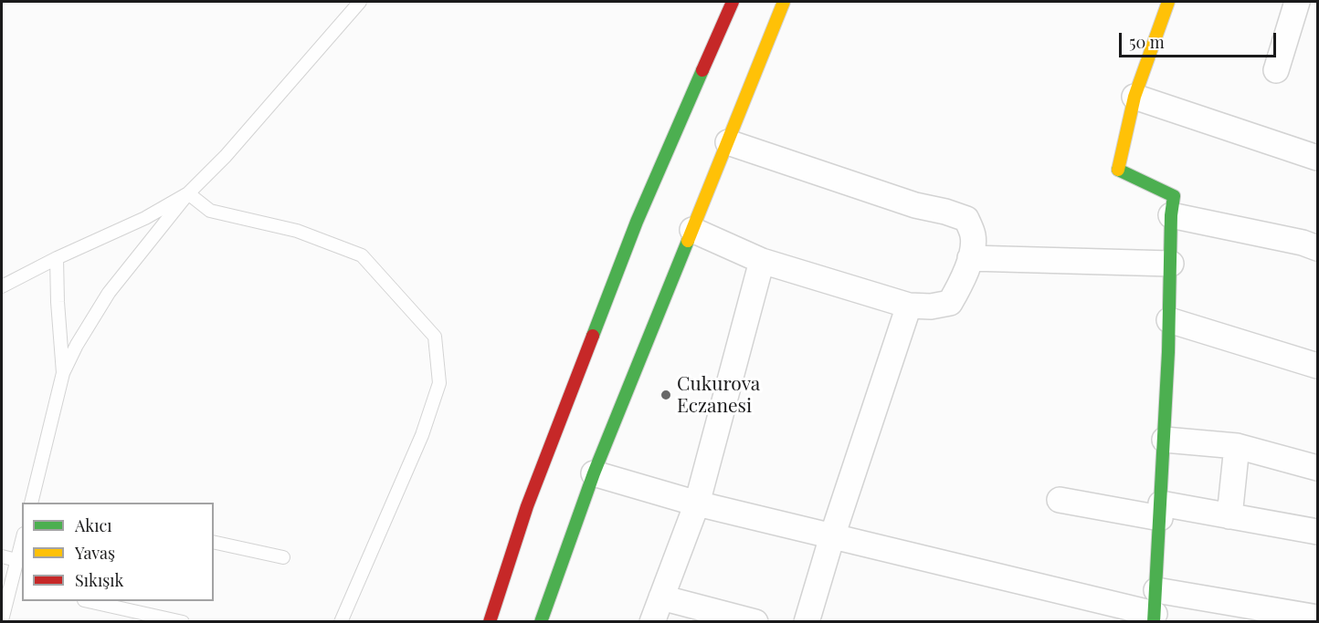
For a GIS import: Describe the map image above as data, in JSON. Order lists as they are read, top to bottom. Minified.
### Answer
{"places":["Cukurova Eczanesi"],"legend":["Akıcı","Yavaş","Sıkışık"],"scale_bar":"50 m"}
